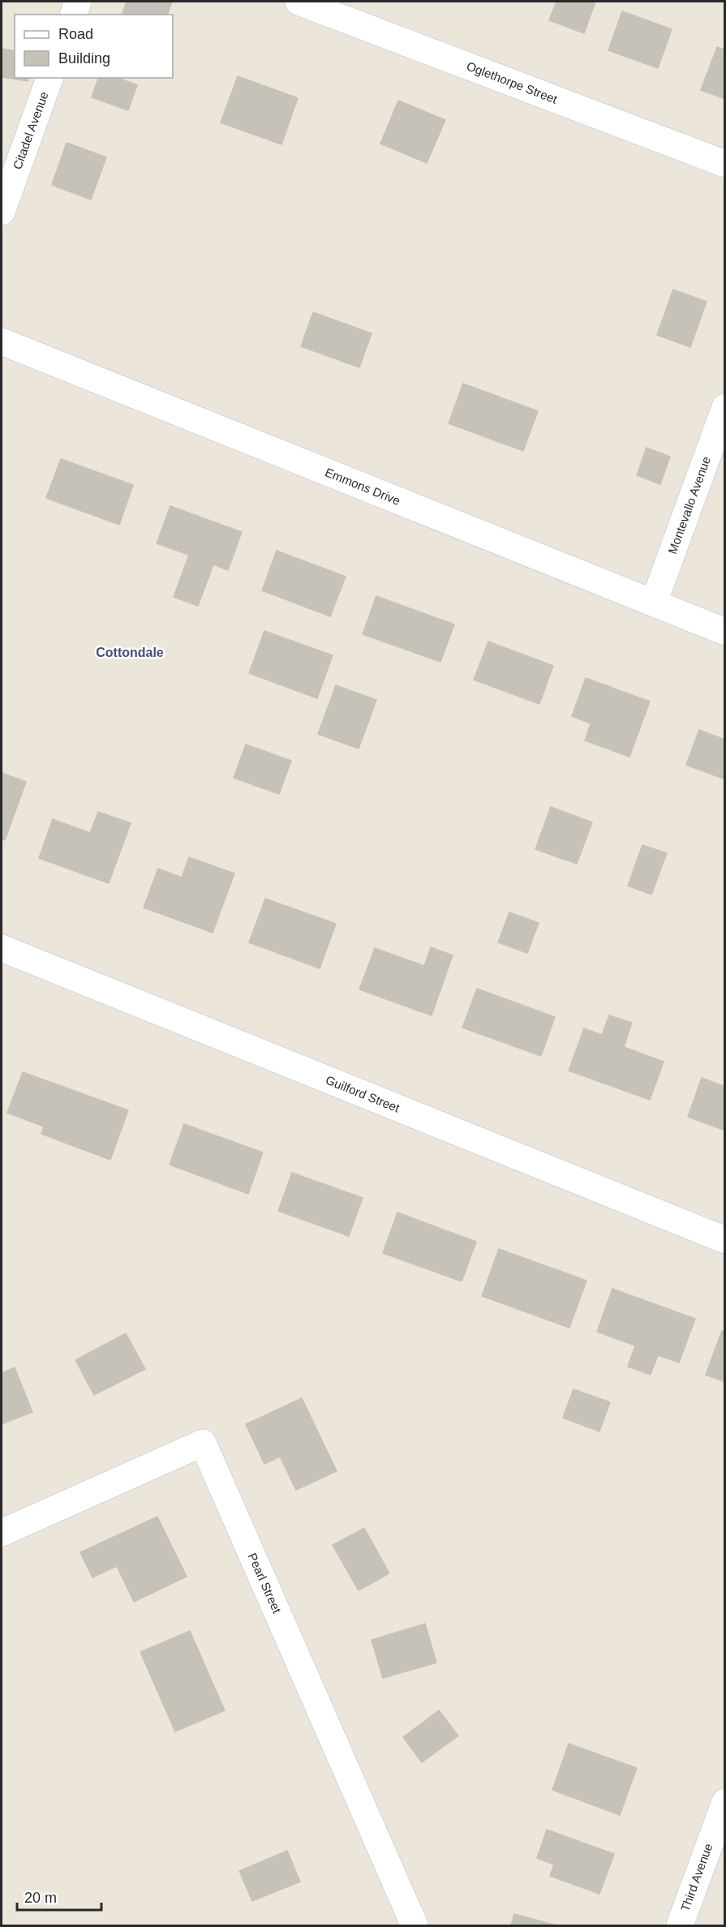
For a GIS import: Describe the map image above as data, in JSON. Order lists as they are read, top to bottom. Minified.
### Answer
{"streets":{"street":["Oglethorpe Street","Citadel Avenue","Emmons Drive","Montevallo Avenue","Guilford Street","Pearl Street","Third Avenue"]},"crossings":[["Emmons Drive","Montevallo Avenue"]],"districts":["Cottondale"],"legend":["Road","Building"],"scale_bar":"20 m"}
